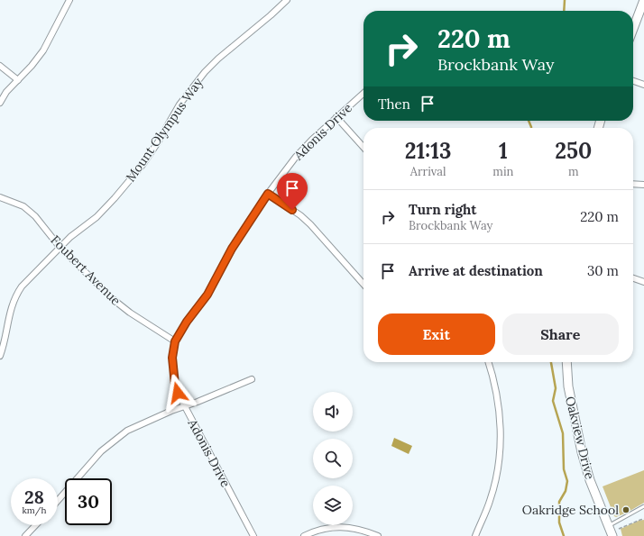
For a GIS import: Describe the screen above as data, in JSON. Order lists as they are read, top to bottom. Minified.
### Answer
{"streets":{"street":["Mount Olympus Way","Adonis Drive","Foubert Avenue","Oakview Drive"]},"crossings":[["Mount Olympus Way","Foubert Avenue"],["Adonis Drive","Foubert Avenue"]],"places":["Oakridge School"],"page":{"turn":["220 m","Brockbank Way"],"then":"Then","eta":["21:13","Arrival","1","min","250","m"],"list":[{"name":"Turn right","note":"Brockbank Way","value":"220 m"},{"name":"Arrive at destination","value":"30 m"}],"buttons":["Exit","Share"],"speed":"28 km/h","limit":"30"}}
